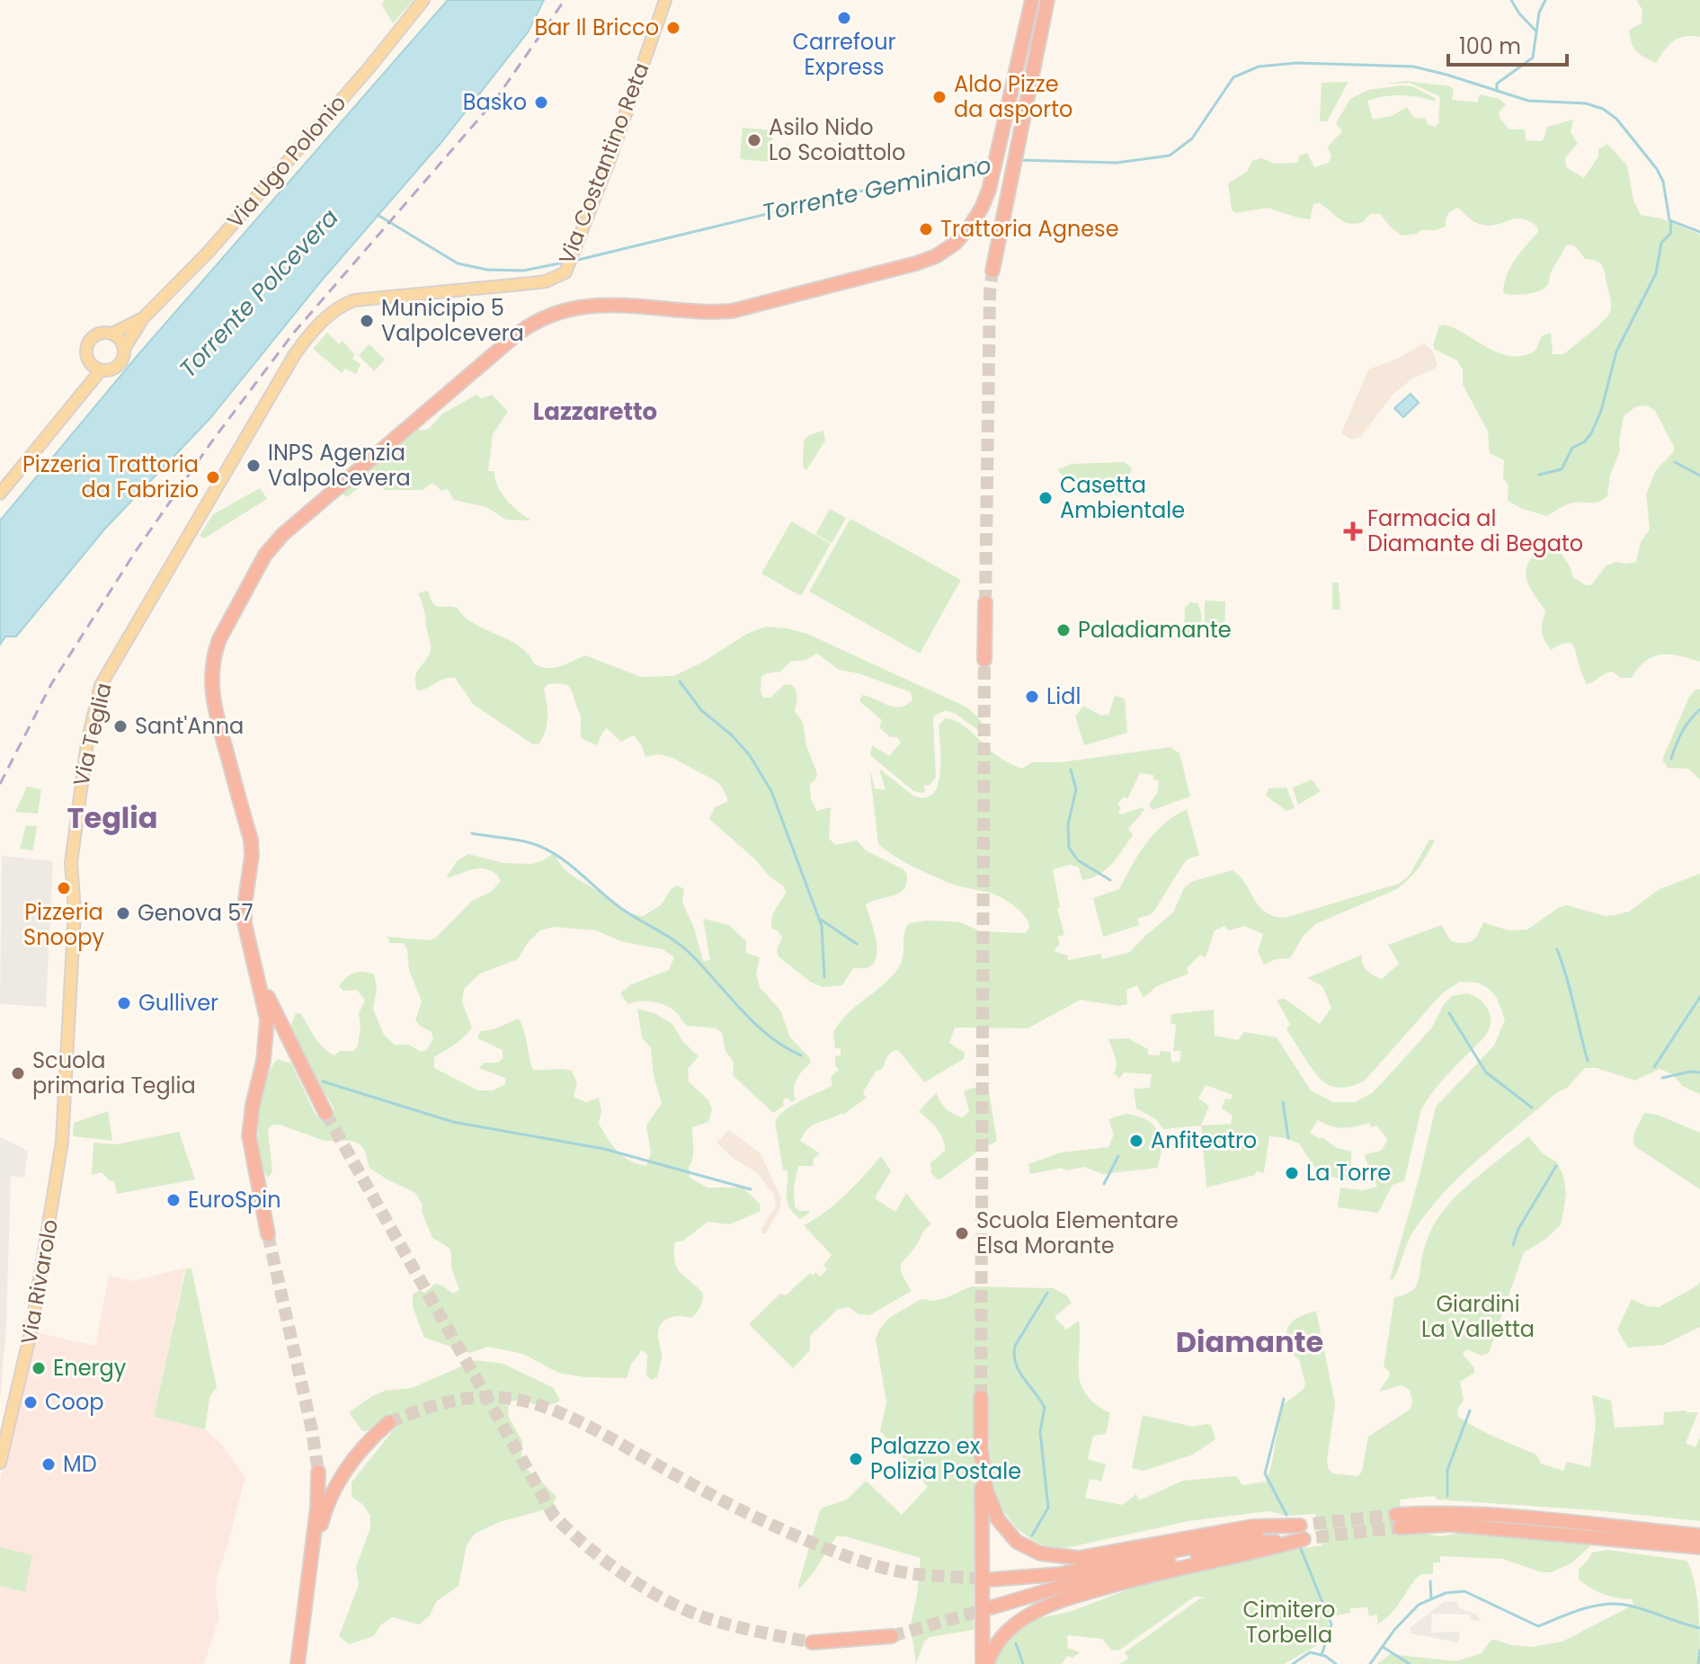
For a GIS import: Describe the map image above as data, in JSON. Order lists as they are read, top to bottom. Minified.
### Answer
{"streets":{"main road":["Via Ugo Polonio","Via Costantino Reta","Via Teglia","Via Rivarolo"]},"crossings":[["Via Costantino Reta","Via Teglia"],["Via Teglia","Via Rivarolo"]],"districts":["Lazzaretto","Teglia","Diamante"],"water":["Torrente Geminiano","Torrente Polcevera"],"parks":["Giardini La Valletta","Cimitero Torbella"],"places":{"other":["Carrefour Express","Bar Il Bricco","Aldo Pizze da asporto","Basko","Asilo Nido Lo Scoiattolo","Trattoria Agnese","Municipio 5 Valpolcevera","INPS Agenzia Valpolcevera","Pizzeria Trattoria da Fabrizio","Casetta Ambientale","Paladiamante","Lidl","Sant'Anna","Pizzeria Snoopy","Genova 57","Gulliver","Scuola primaria Teglia","Anfiteatro","La Torre","EuroSpin","Scuola Elementare Elsa Morante","Energy","Coop","Palazzo ex Polizia Postale","MD"],"health":["Farmacia al Diamante di Begato"]},"scale_bar":"100 m"}
